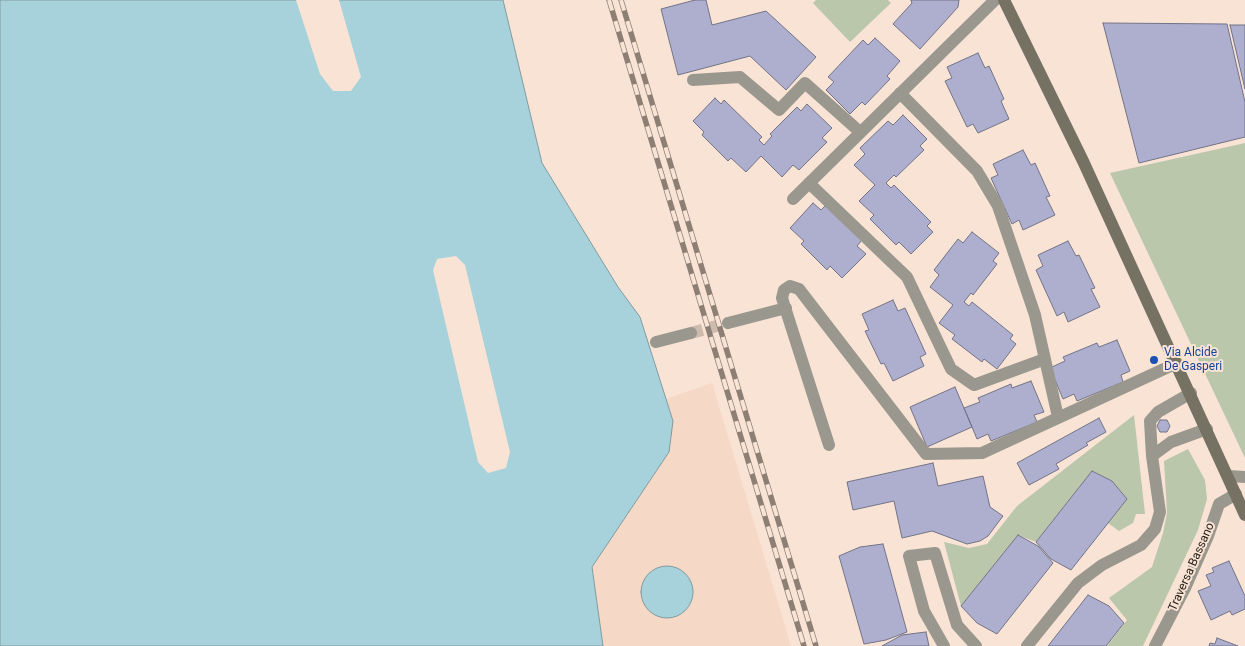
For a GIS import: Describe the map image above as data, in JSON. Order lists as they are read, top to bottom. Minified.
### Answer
{"streets":{"street":["Traversa Bassano"]},"places":["Via Alcide De Gasperi"]}
